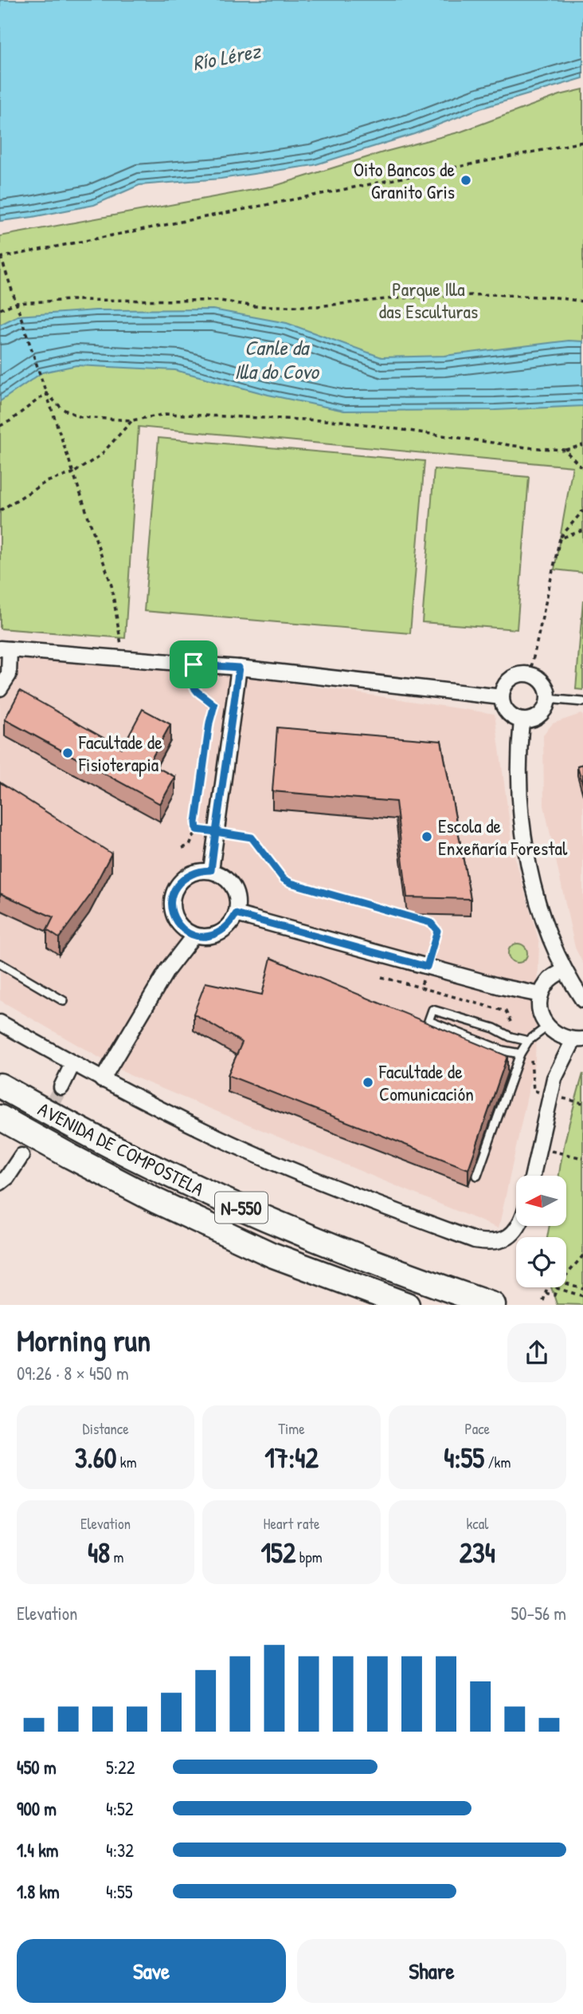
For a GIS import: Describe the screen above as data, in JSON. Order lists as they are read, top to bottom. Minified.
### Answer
{"streets":{"highway":["AVENIDA DE COMPOSTELA","N-550"]},"water":["Río Lérez","Canle da Illa do Covo"],"parks":["Parque Illa das Esculturas"],"places":["Oito Bancos de Granito Gris","Facultade de Fisioterapia","Escola de Enxeñaría Forestal","Facultade de Comunicación"],"north":"left","page":{"heading":["Morning run","09:26 · 8 × 450 m"],"stats":[["Distance","3.60 km"],["Time","17:42"],["Pace","4:55 /km"],["Elevation","48 m"],["Heart rate","152 bpm"],["kcal","234"]],"chart":["Elevation","50–56 m"],"list":[{"name":"450 m","note":"5:22"},{"name":"900 m","note":"4:52"},{"name":"1.4 km","note":"4:32"},{"name":"1.8 km","note":"4:55"}],"buttons":["Save","Share"]}}
